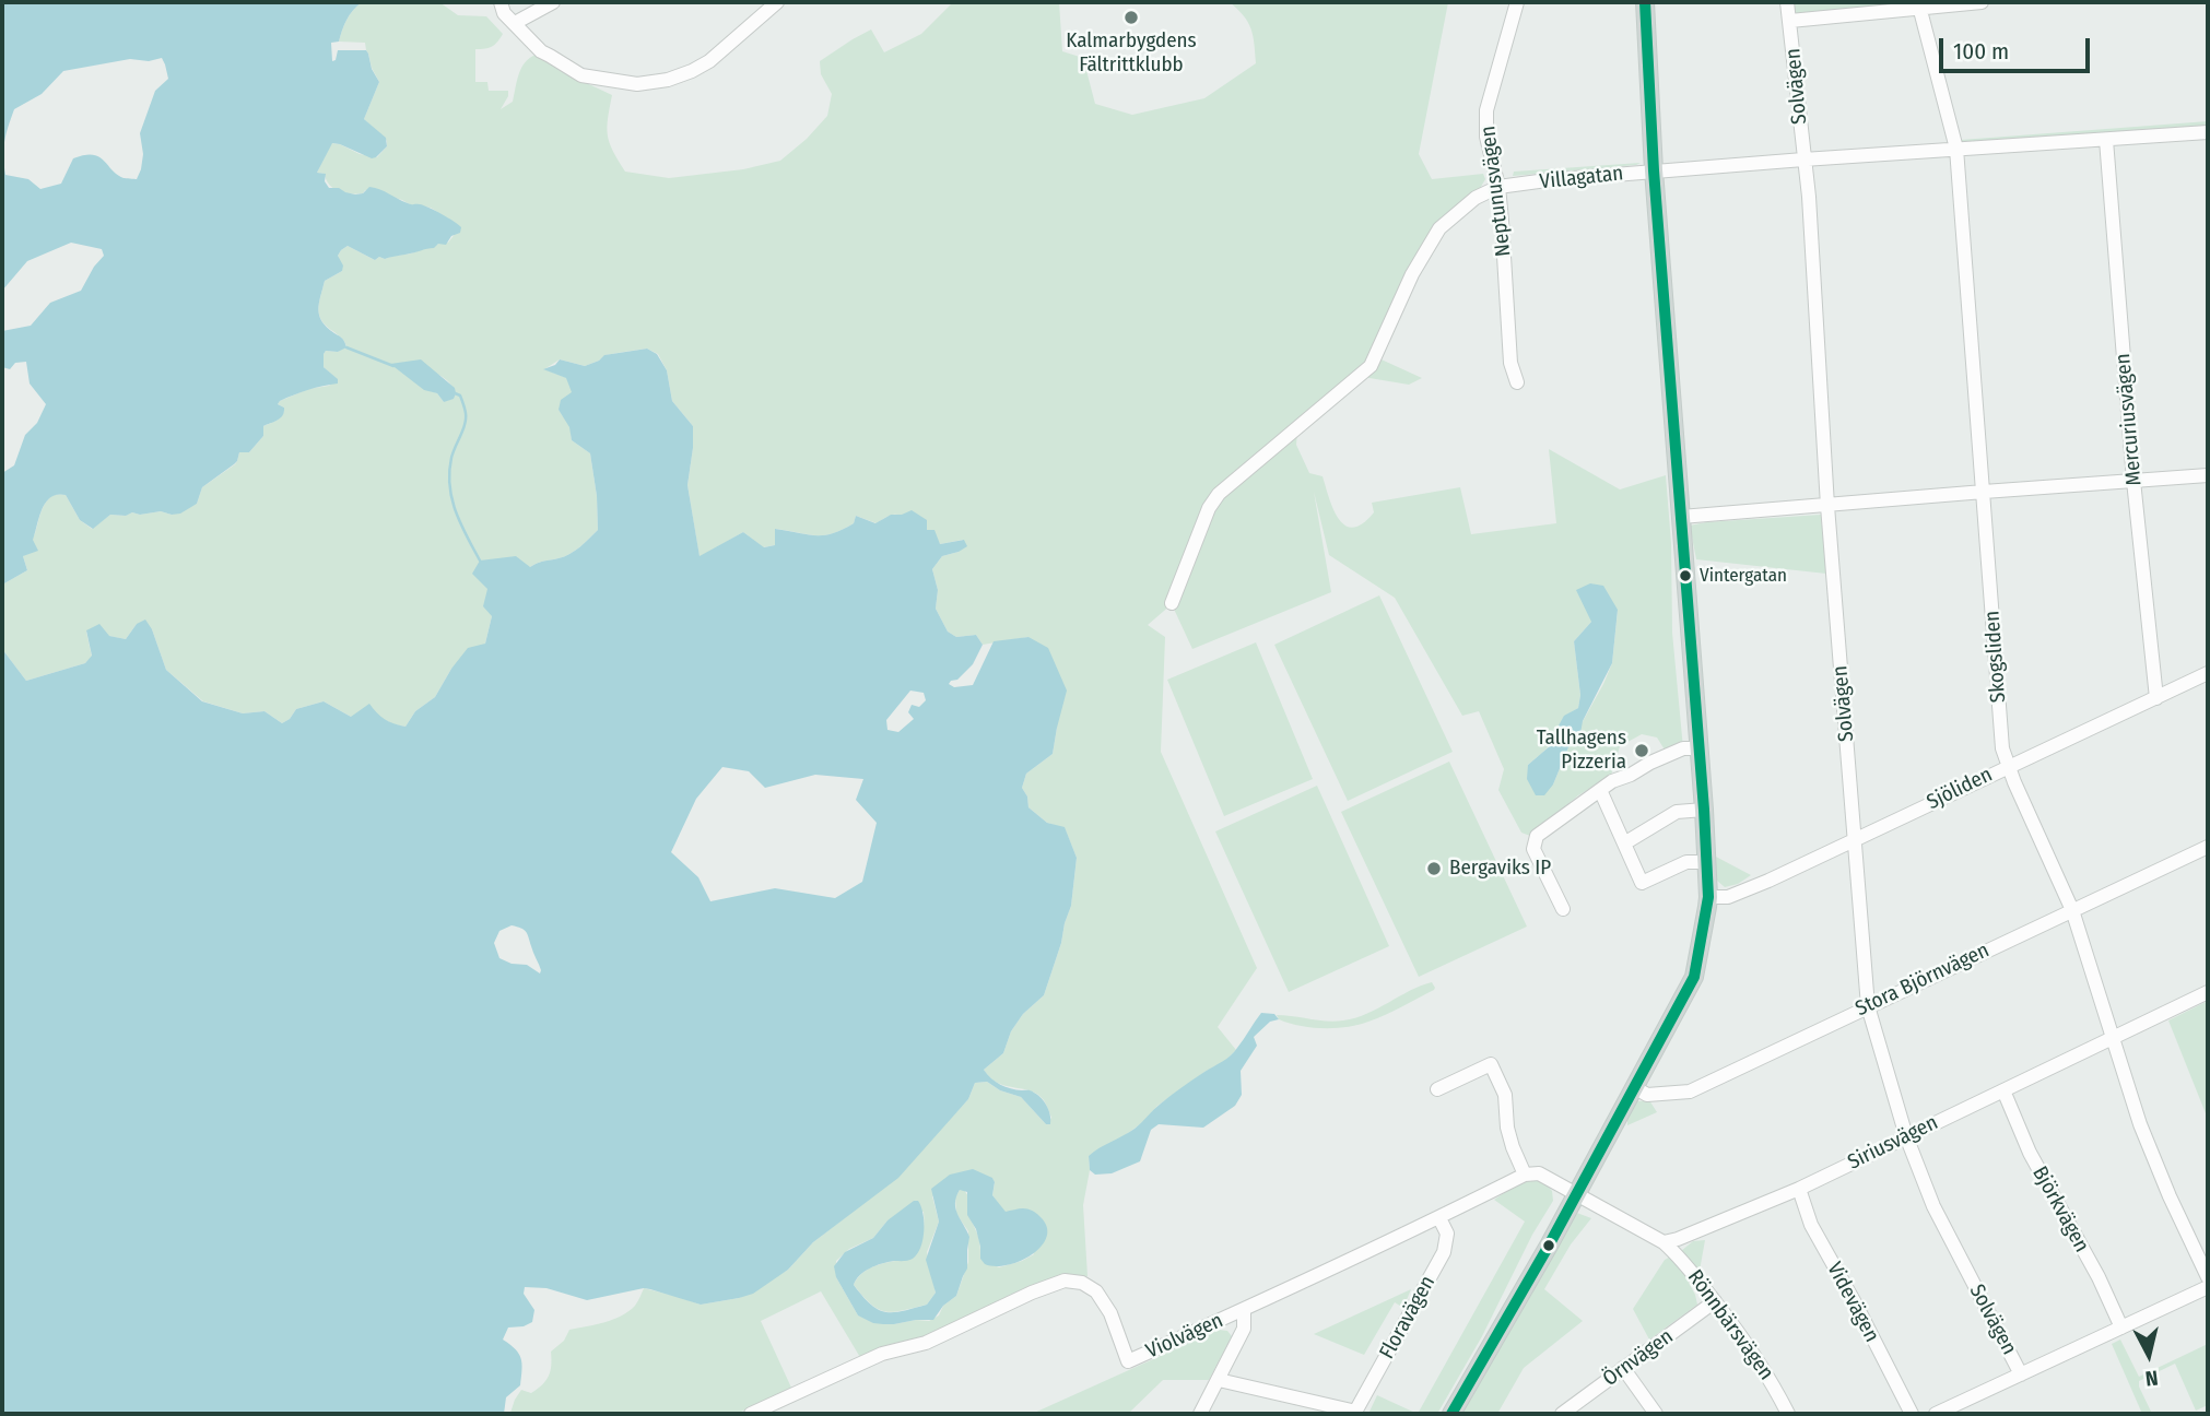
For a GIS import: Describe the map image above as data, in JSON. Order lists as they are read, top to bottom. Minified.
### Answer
{"streets":{"street":["Solvägen","Villagatan","Neptunusvägen","Mercuriusvägen","Skogsliden","Sjöliden","Stora Björnvägen","Siriusvägen","Björkvägen","Videvägen","Floravägen","Rönnbärsvägen","Violvägen","Örnvägen"]},"crossings":[["Solvägen","Villagatan"],["Solvägen","Sjöliden"],["Solvägen","Stora Björnvägen"],["Solvägen","Siriusvägen"],["Villagatan","Neptunusvägen"],["Villagatan","Mercuriusvägen"],["Villagatan","Skogsliden"],["Mercuriusvägen","Sjöliden"],["Skogsliden","Sjöliden"],["Skogsliden","Stora Björnvägen"],["Skogsliden","Siriusvägen"],["Siriusvägen","Björkvägen"],["Siriusvägen","Videvägen"],["Siriusvägen","Rönnbärsvägen"],["Floravägen","Violvägen"],["Rönnbärsvägen","Örnvägen"]],"places":["Kalmarbygdens Fältrittklubb","Vintergatan","Tallhagens Pizzeria","Bergaviks IP"],"scale_bar":"100 m","north":"bottom"}
